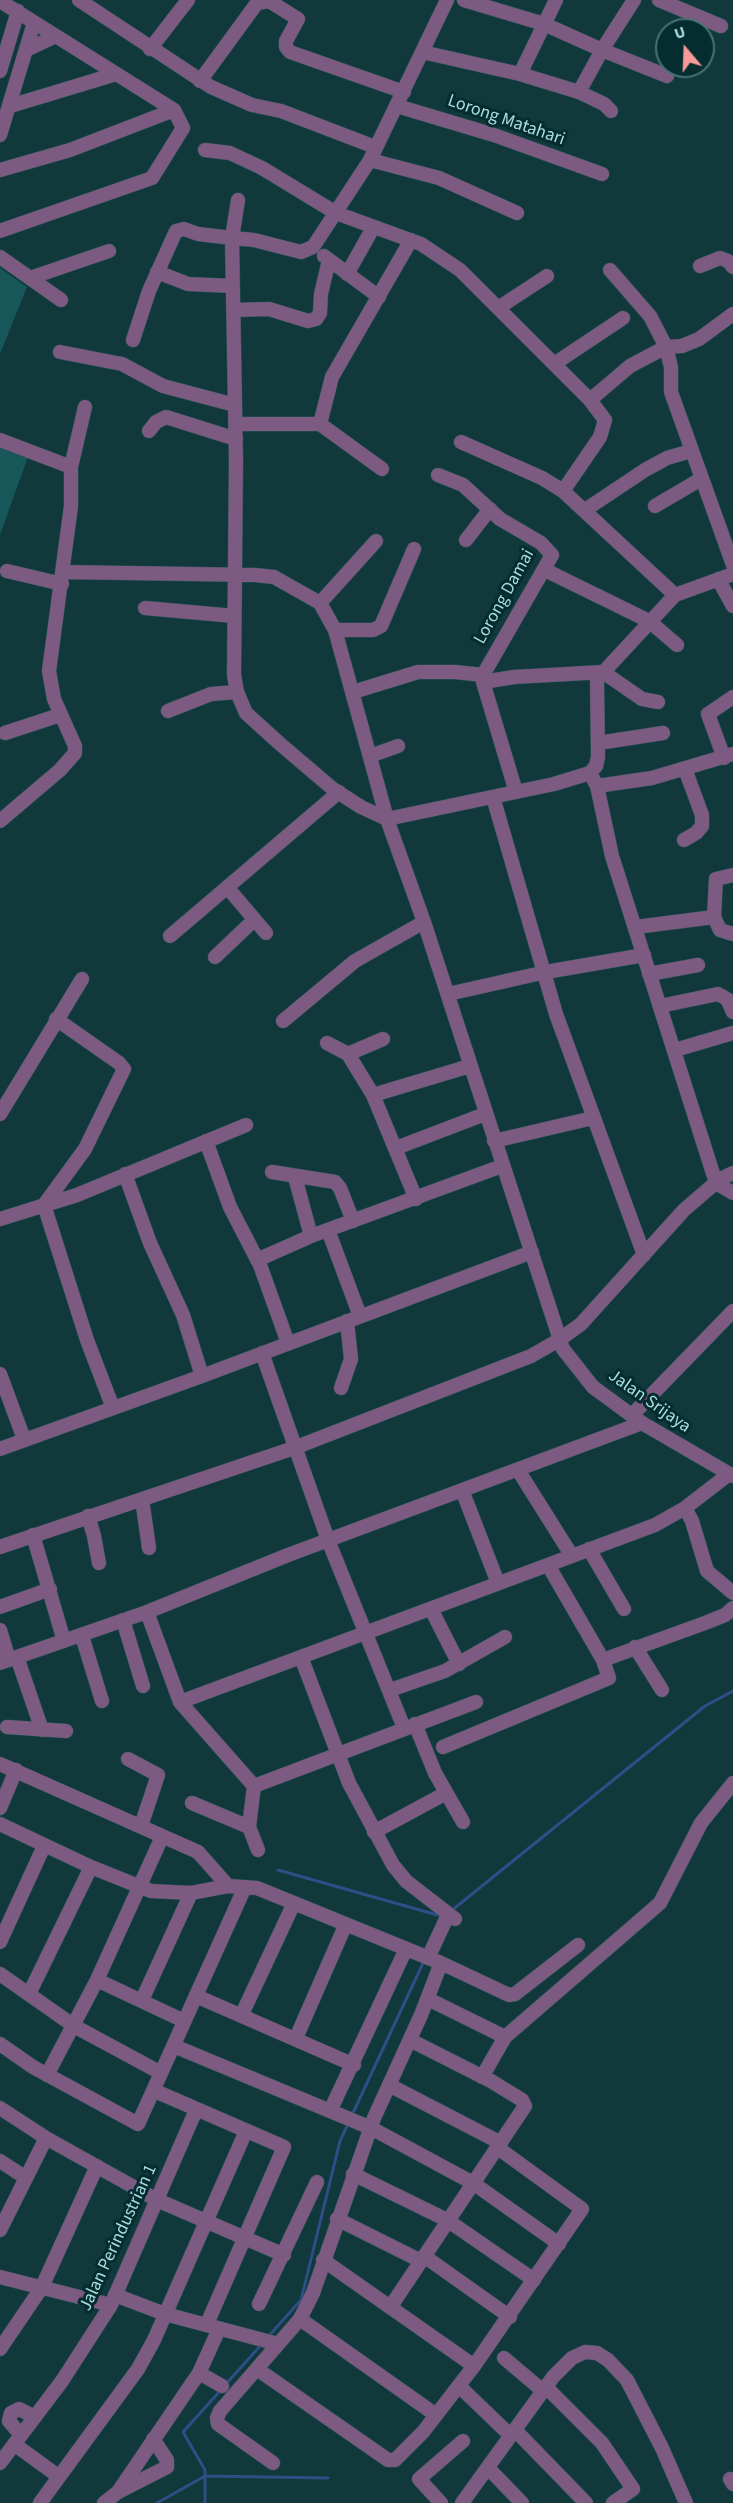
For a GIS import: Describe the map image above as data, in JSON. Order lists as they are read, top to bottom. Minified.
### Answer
{"streets":{"street":["Lorong Matahari","Lorong Damai","Jalan Srijaya","Jalan Perindustrian 1"]},"north":"top"}
